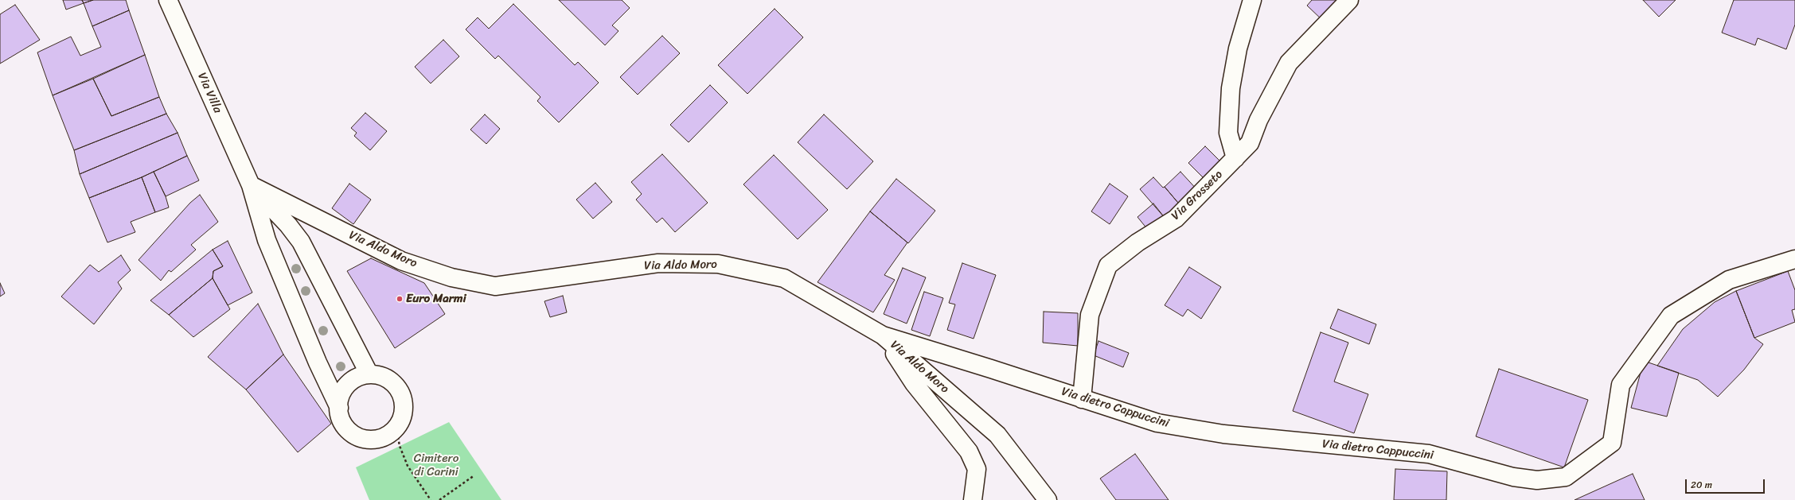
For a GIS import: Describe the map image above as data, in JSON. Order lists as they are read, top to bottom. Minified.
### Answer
{"streets":{"street":["Via Villa","Via Grosseto","Via Aldo Moro","Via dietro Cappuccini"]},"crossings":[["Via Villa","Via Aldo Moro"],["Via Grosseto","Via dietro Cappuccini"],["Via Aldo Moro","Via dietro Cappuccini"]],"parks":["Cimitero di Carini"],"places":["Euro Marmi"],"scale_bar":"20 m"}
